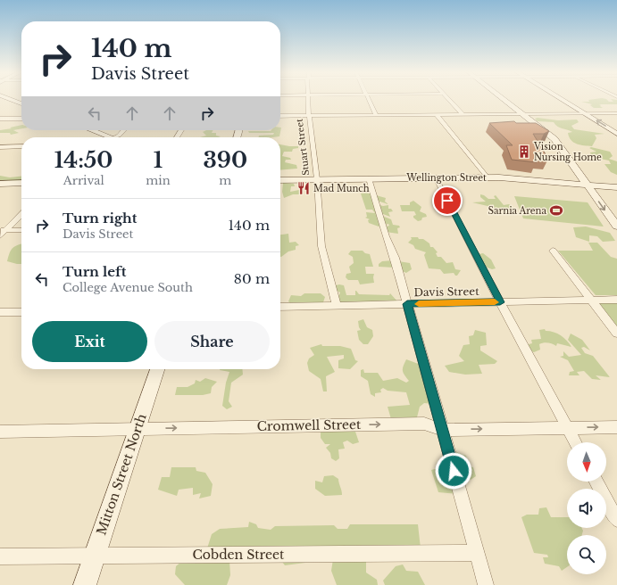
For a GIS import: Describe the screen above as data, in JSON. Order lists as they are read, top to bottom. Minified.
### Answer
{"streets":{"main road":["Wellington Street","Mitton Street North"],"street":["Stuart Street","Davis Street","Cromwell Street","Cobden Street"]},"crossings":[["Stuart Street","Wellington Street"],["Stuart Street","Davis Street"],["Cromwell Street","Mitton Street North"],["Mitton Street North","Cobden Street"]],"one_way":["Cromwell Street"],"places":{"building":["Vision Nursing Home"],"restaurant":["Mad Munch"],"sports":["Sarnia Arena"]},"north":"bottom","page":{"turn":["140 m","Davis Street"],"eta":["14:50","Arrival","1","min","390","m"],"list":[{"name":"Turn right","note":"Davis Street","value":"140 m"},{"name":"Turn left","note":"College Avenue South","value":"80 m"}],"buttons":["Exit","Share"]}}
